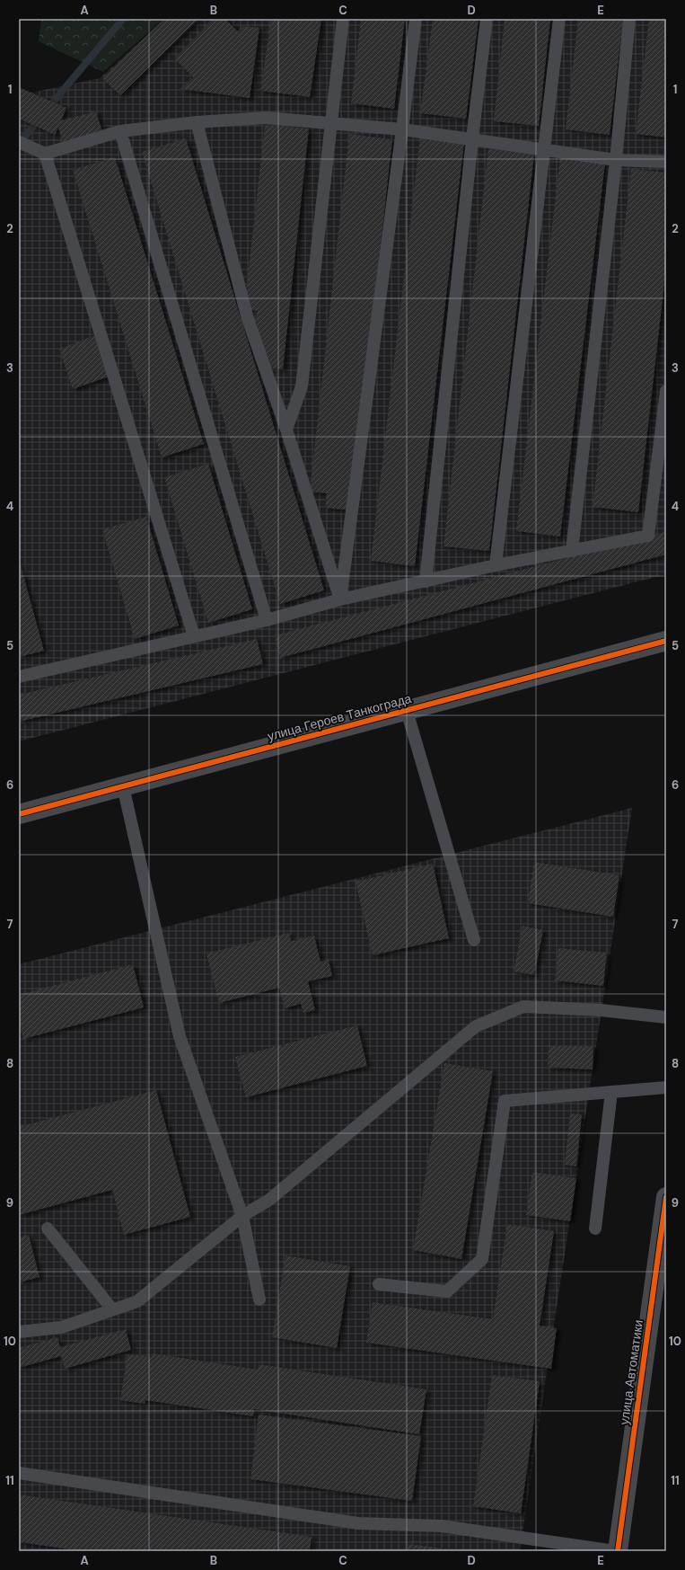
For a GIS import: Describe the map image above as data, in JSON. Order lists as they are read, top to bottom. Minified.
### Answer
{"streets":{"street":["улица Героев Танкограда","улица Автоматики"]},"grid":{"columns":["A","B","C","D","E"],"rows":["1","2","3","4","5","6","7","8","9","10","11"]}}
